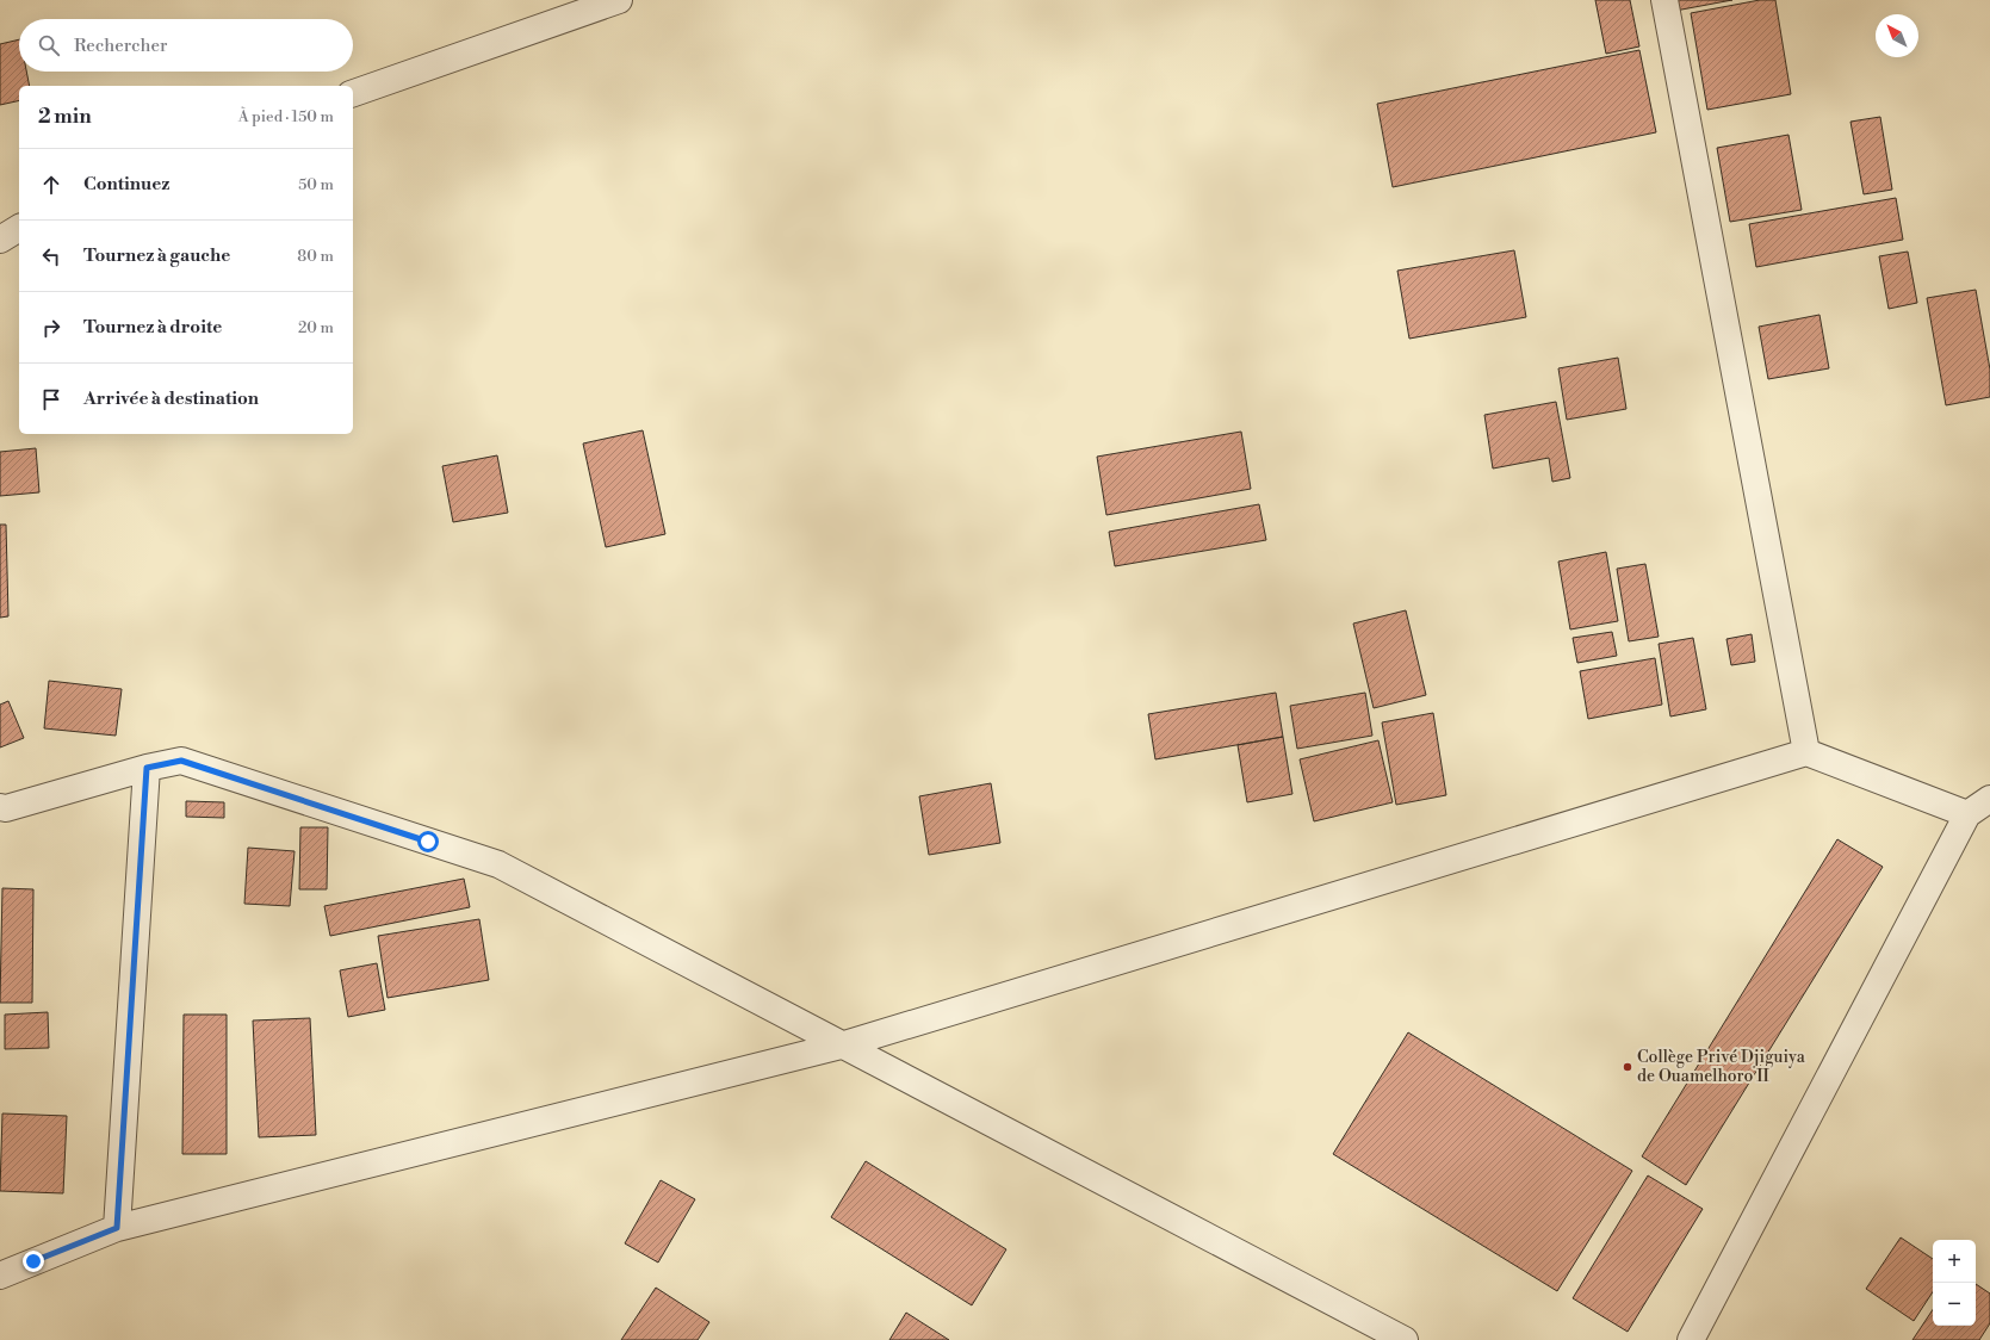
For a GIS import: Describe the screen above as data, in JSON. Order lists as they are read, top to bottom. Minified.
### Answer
{"places":["Collège Privé Djiguiya de Ouamelhoro II"],"north":"top left","page":{"search":"Rechercher","heading":["2 min","À pied · 150 m"],"list":[["Continuez","50 m"],["Tournez à gauche","80 m"],["Tournez à droite","20 m"],"Arrivée à destination"],"map_buttons":["+","−"]}}
